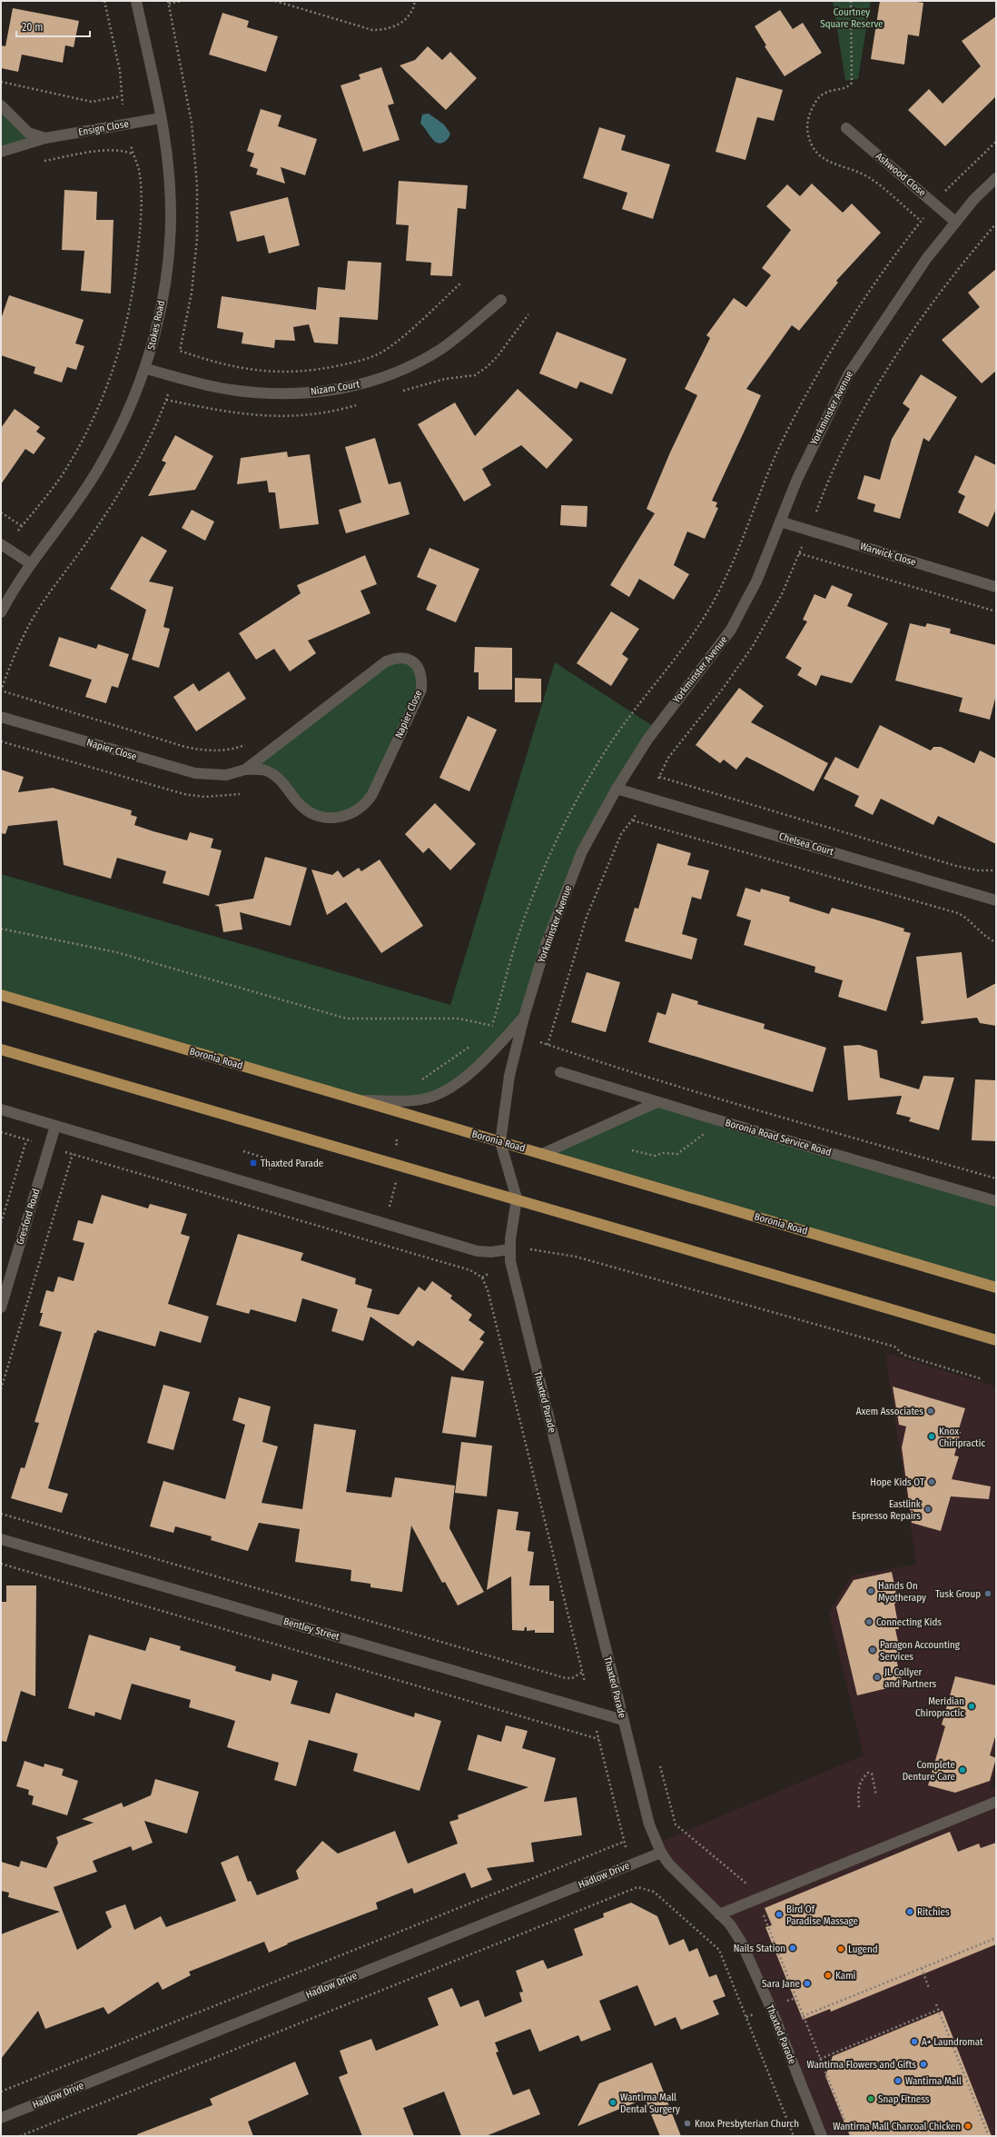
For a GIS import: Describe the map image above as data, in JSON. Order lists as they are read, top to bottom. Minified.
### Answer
{"streets":{"main road":["Boronia Road"],"street":["Ensign Close","Ashwood Close","Stokes Road","Nizam Court","Yorkminster Avenue","Warwick Close","Napier Close","Chelsea Court","Boronia Road Service Road","Gresford Road","Thaxted Parade","Bentley Street","Hadlow Drive"]},"crossings":[["Ensign Close","Stokes Road"],["Ashwood Close","Yorkminster Avenue"],["Stokes Road","Nizam Court"],["Yorkminster Avenue","Warwick Close"],["Yorkminster Avenue","Chelsea Court"],["Yorkminster Avenue","Boronia Road"],["Yorkminster Avenue","Thaxted Parade"],["Thaxted Parade","Bentley Street"],["Thaxted Parade","Hadlow Drive"]],"parks":["Courtney Square Reserve"],"places":{"transit":["Thaxted Parade"],"other":["Axem Associates","Knox Chiripractic","Hope Kids OT","Eastlink Espresso Repairs","Hands On Myotherapy","Tusk Group","Connecting Kids","Paragon Accounting Services","JL Collyer and Partners","Meridian Chiropractic","Complete Denture Care","Ritchies","Bird Of Paradise Massage","Nails Station","Lugend","Kami","Sara Jane","A+ Laundromat","Wantirna Flowers and Gifts","Wantirna Mall","Snap Fitness","Wantirna Mall Dental Surgery","Knox Presbyterian Church","Wantirna Mall Charcoal Chicken"]},"scale_bar":"20 m"}
